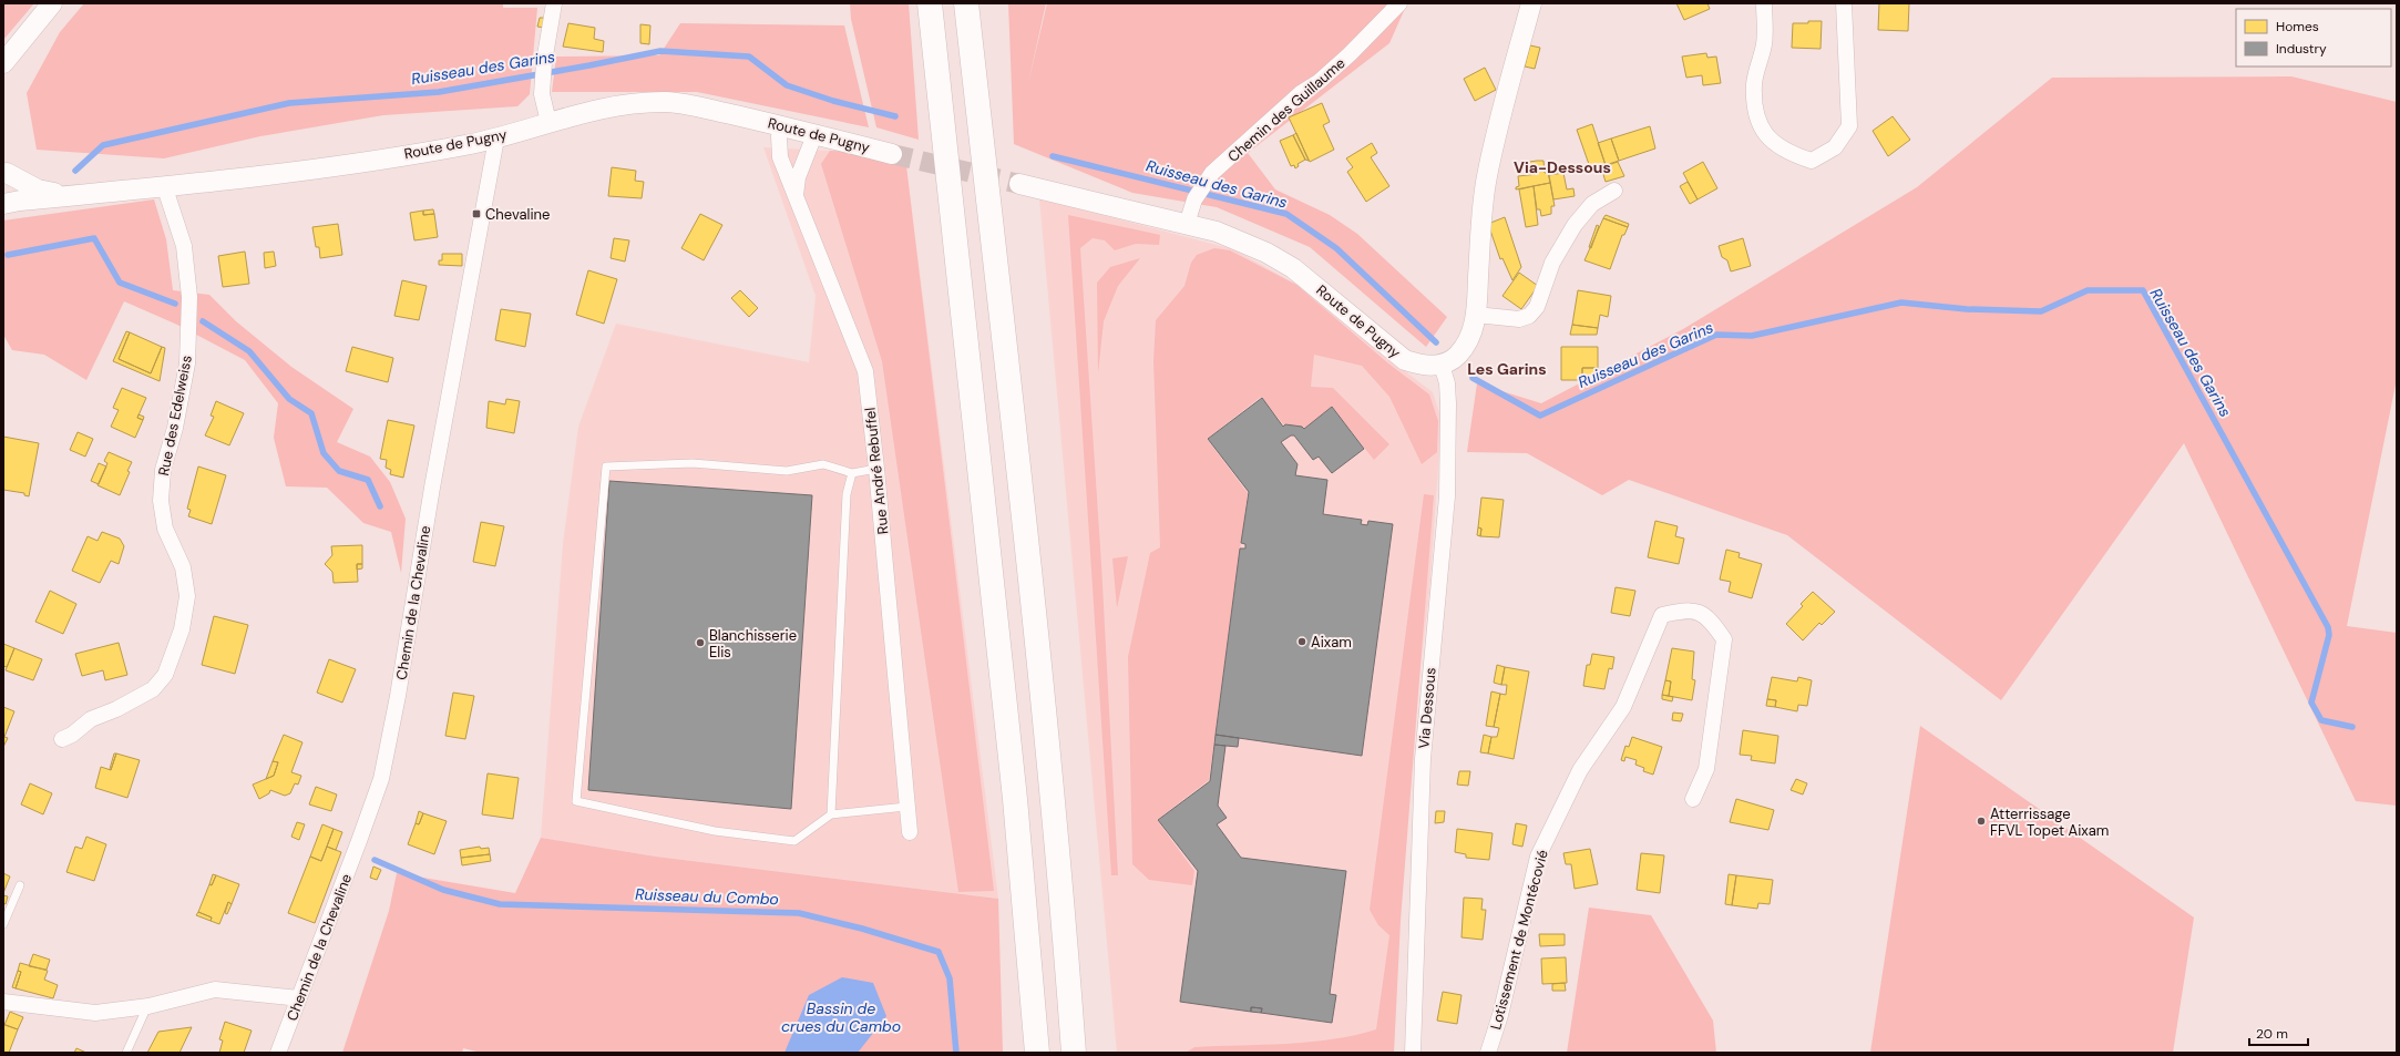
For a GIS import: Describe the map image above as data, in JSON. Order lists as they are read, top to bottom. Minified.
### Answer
{"streets":{"street":["Chemin des Guillaume","Route de Pugny","Rue des Edelweiss","Rue André Rebuffel","Chemin de la Chevaline","Via Dessous","Lotissement de Montécovié"]},"crossings":[["Chemin des Guillaume","Route de Pugny"],["Route de Pugny","Rue des Edelweiss"],["Route de Pugny","Rue André Rebuffel"],["Route de Pugny","Chemin de la Chevaline"],["Route de Pugny","Via Dessous"]],"districts":["Via-Dessous","Les Garins"],"water":["Ruisseau des Garins","Ruisseau du Combo","Bassin de crues du Cambo"],"places":{"transit":["Chevaline"],"other":["Aixam","Blanchisserie Elis","Atterrissage FFVL Topet Aixam"]},"legend":["Homes","Industry"],"scale_bar":"20 m"}
